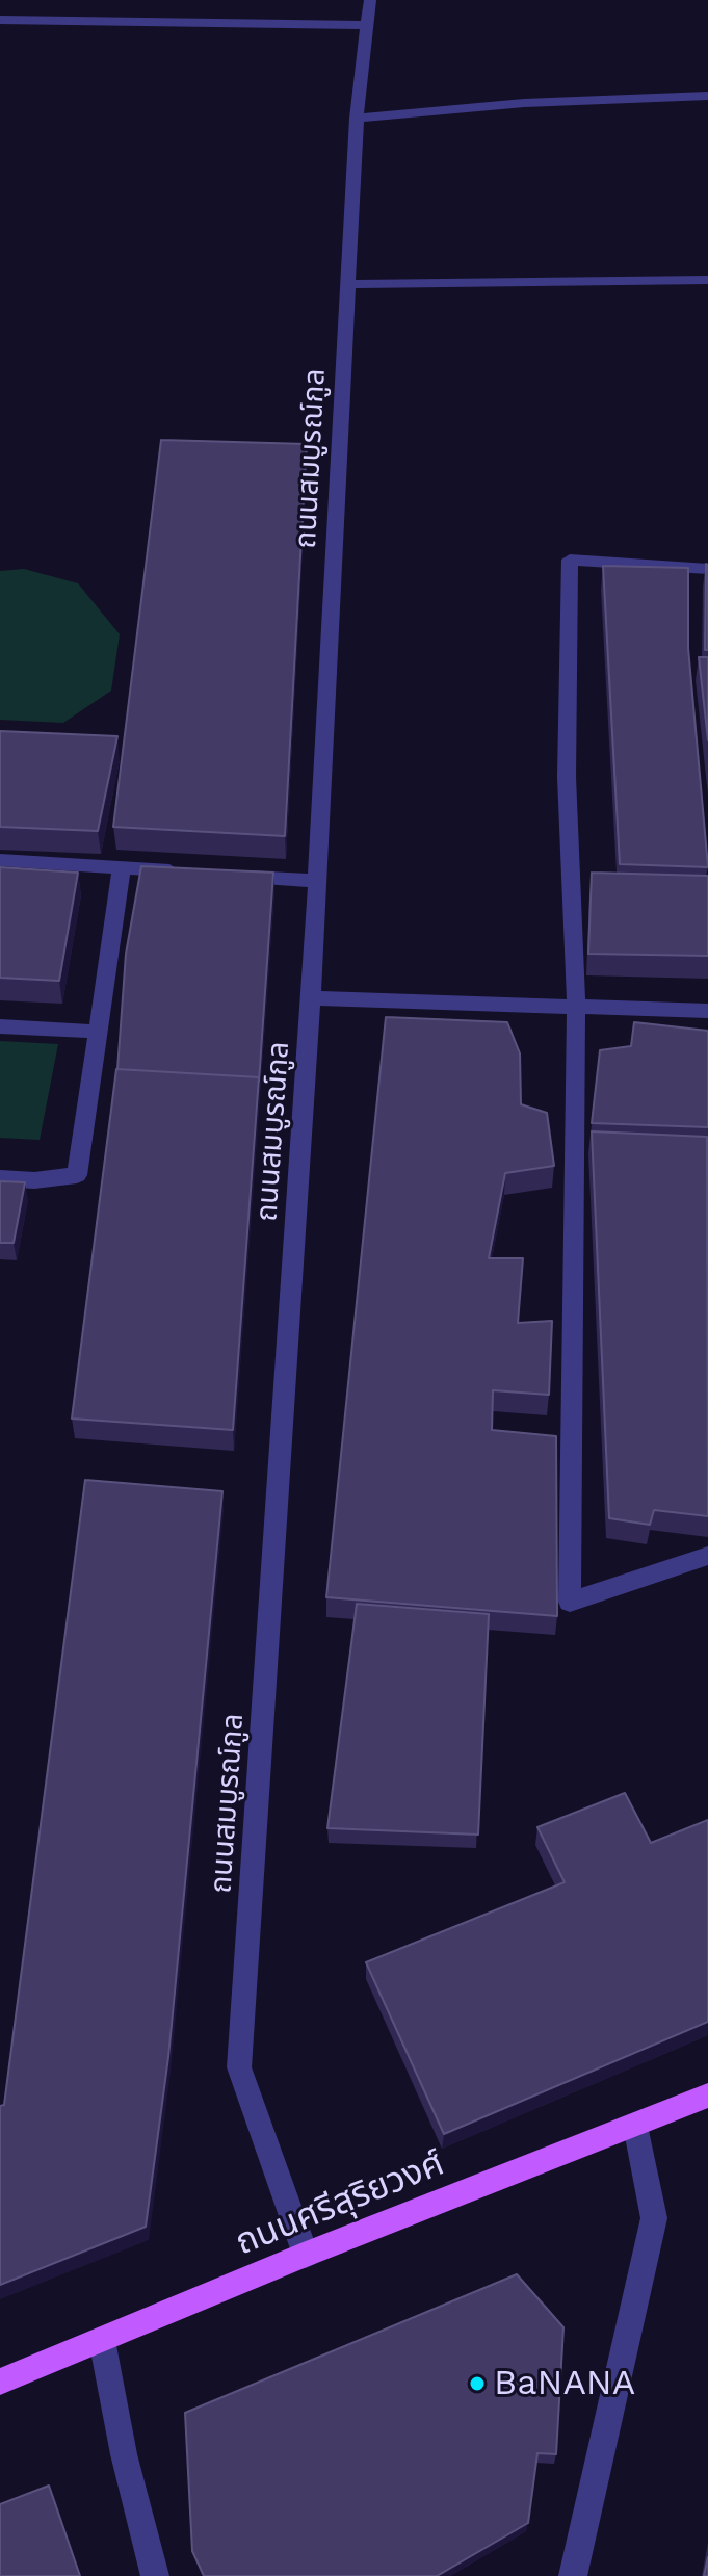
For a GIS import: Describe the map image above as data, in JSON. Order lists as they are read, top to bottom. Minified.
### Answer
{"streets":{"main road":["ถนนศรีสุริยวงศ์"],"street":["ถนนสมบูรณ์กูล"]},"crossings":[["ถนนสมบูรณ์กูล","ถนนศรีสุริยวงศ์"]],"places":["BaNANA"]}
